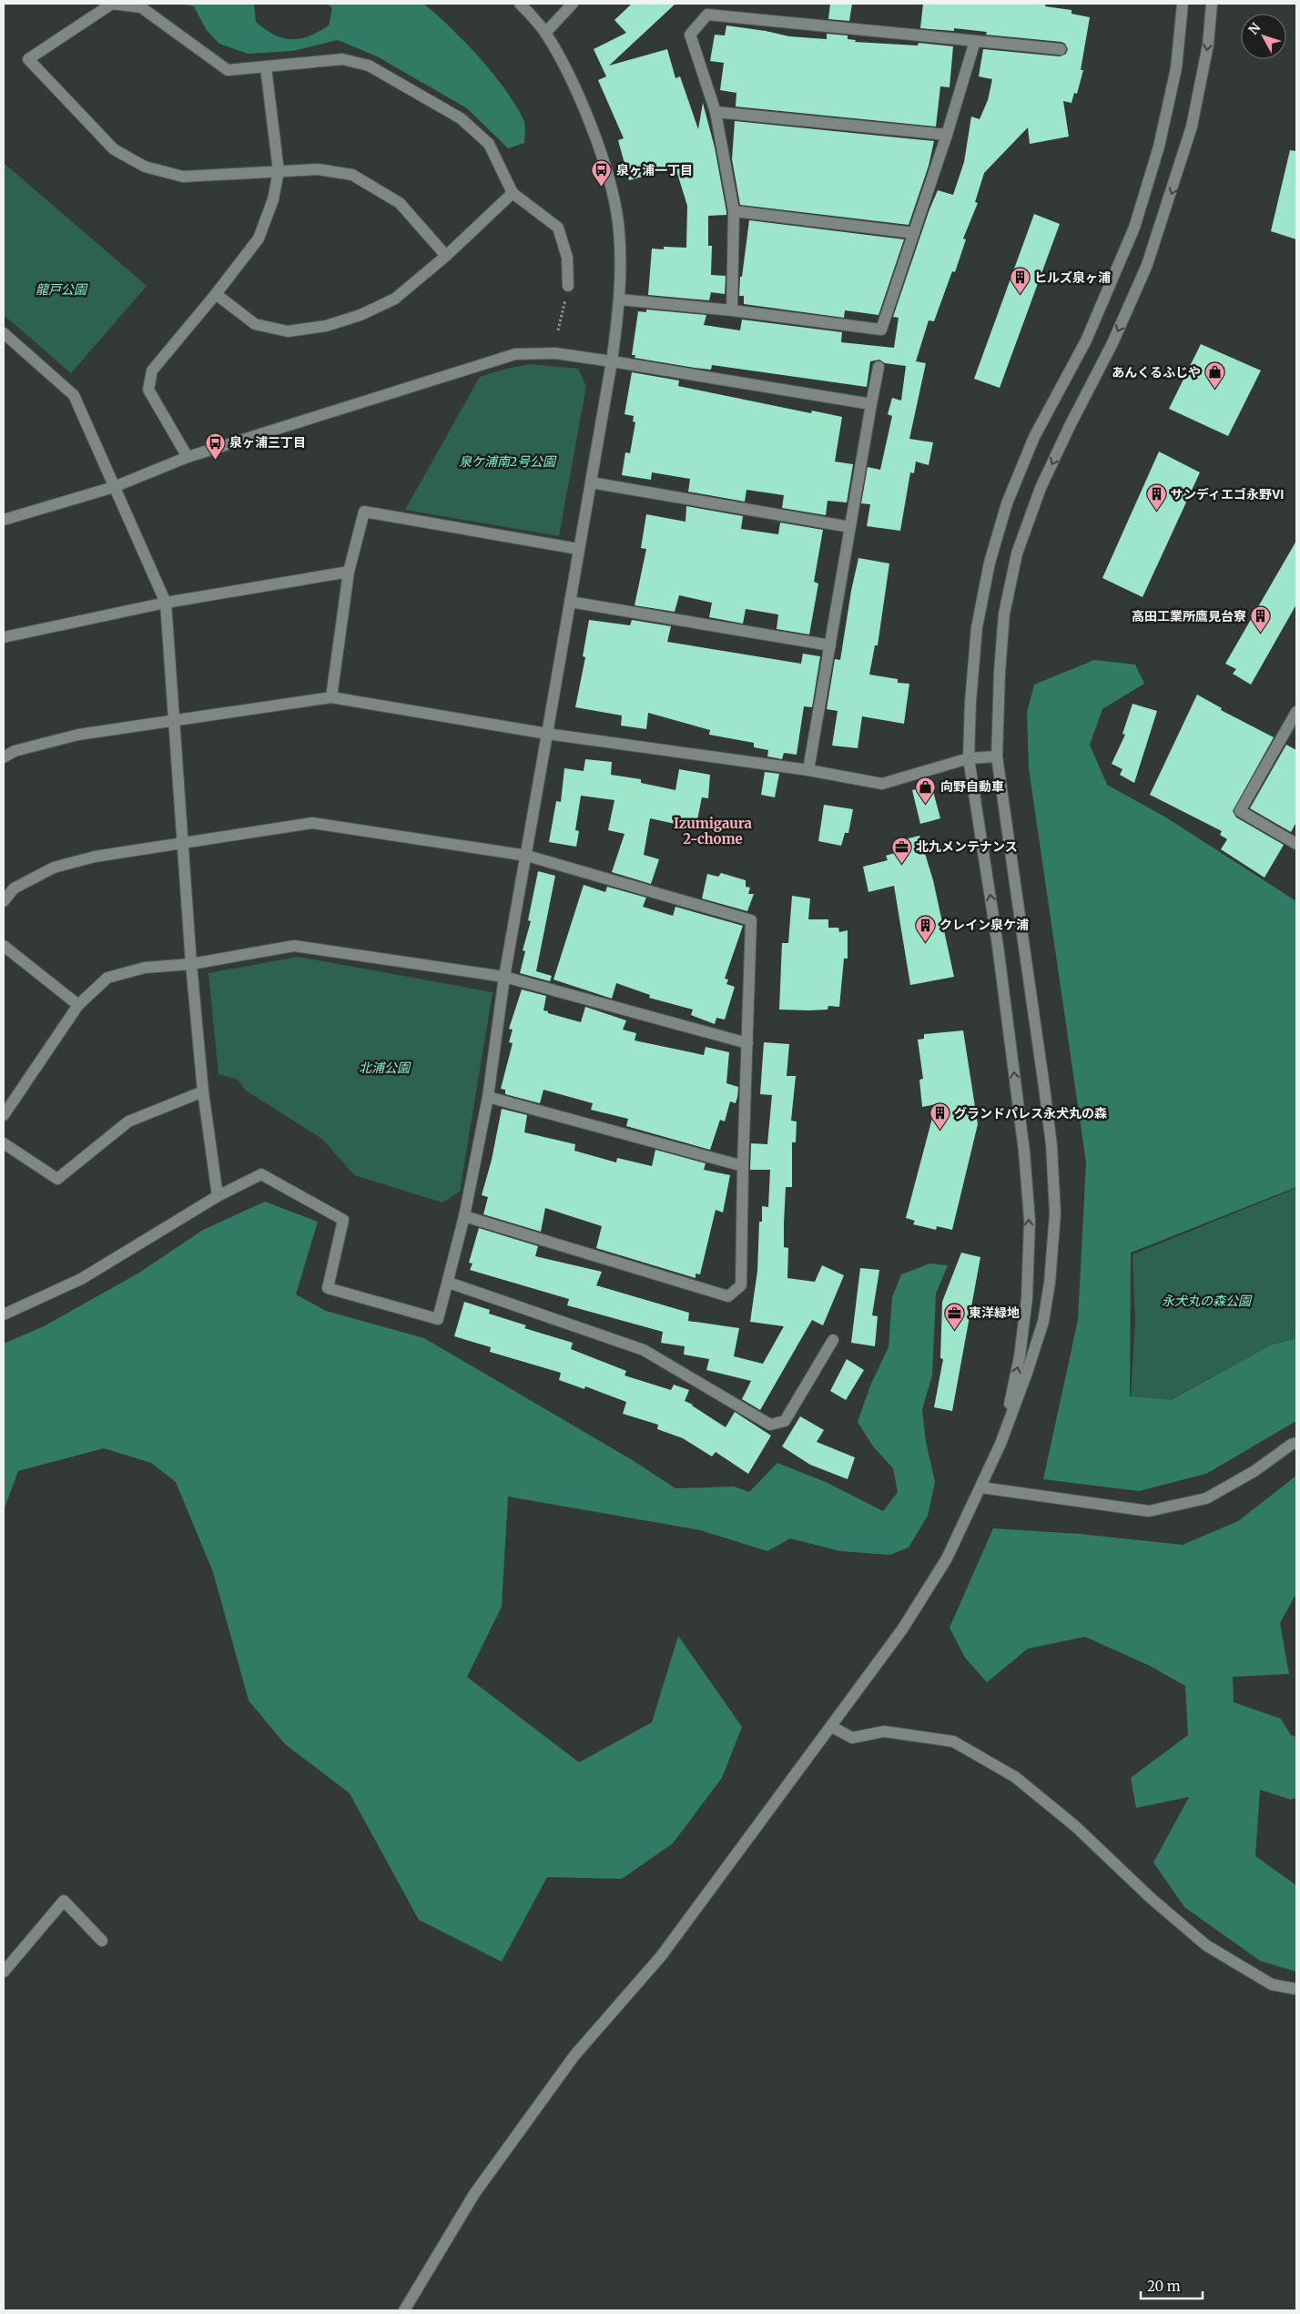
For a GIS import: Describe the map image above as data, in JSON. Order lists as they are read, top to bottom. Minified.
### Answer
{"districts":["Izumigaura 2-chome"],"parks":["龍戸公園","泉ケ浦南2号公園","北浦公園","永犬丸の森公園"],"places":{"bus stop":["泉ヶ浦一丁目","泉ヶ浦三丁目"],"building":["ヒルズ泉ヶ浦","サンディエゴ永野Ⅵ","高田工業所鷹見台寮","クレイン泉ケ浦","グランドパレス永犬丸の森"],"shop":["あんくるふじや","向野自動車"],"office":["北九メンテナンス","東洋緑地"]},"scale_bar":"20 m","north":"top left"}
